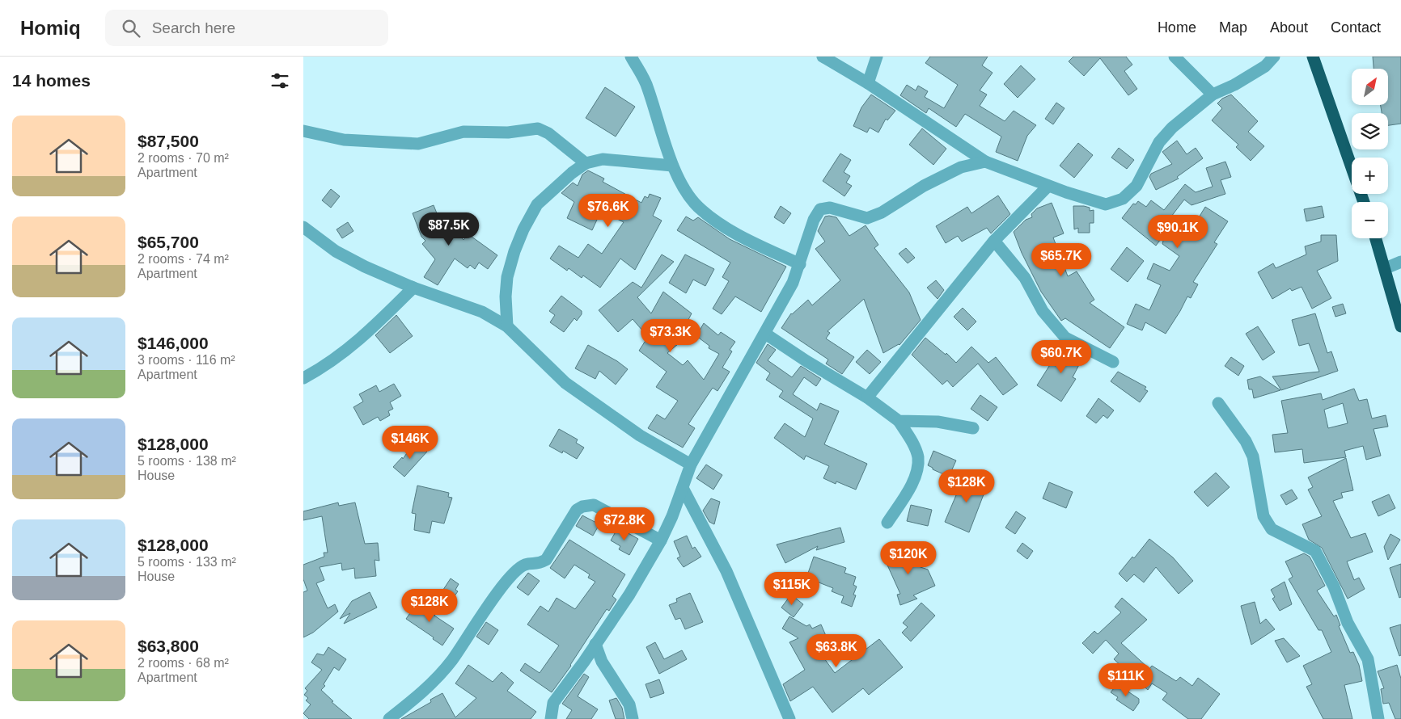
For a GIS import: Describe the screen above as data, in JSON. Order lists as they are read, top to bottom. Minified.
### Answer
{"north":"top right","page":{"header":"Homiq","search":"Search here","nav":["Home","Map","About","Contact"],"heading":"14 homes","map_buttons":["+","−"],"list":[{"name":"$87,500","note":"2 rooms · 70 m² · Apartment"},{"name":"$65,700","note":"2 rooms · 74 m² · Apartment"},{"name":"$146,000","note":"3 rooms · 116 m² · Apartment"},{"name":"$128,000","note":"5 rooms · 138 m² · House"},{"name":"$128,000","note":"5 rooms · 133 m² · House"},{"name":"$63,800","note":"2 rooms · 68 m² · Apartment"}],"price":["$76.6K","$87.5K","$90.1K","$65.7K","$73.3K","$60.7K","$146K","$128K","$72.8K","$120K","$115K","$128K","$63.8K","$111K"]}}
